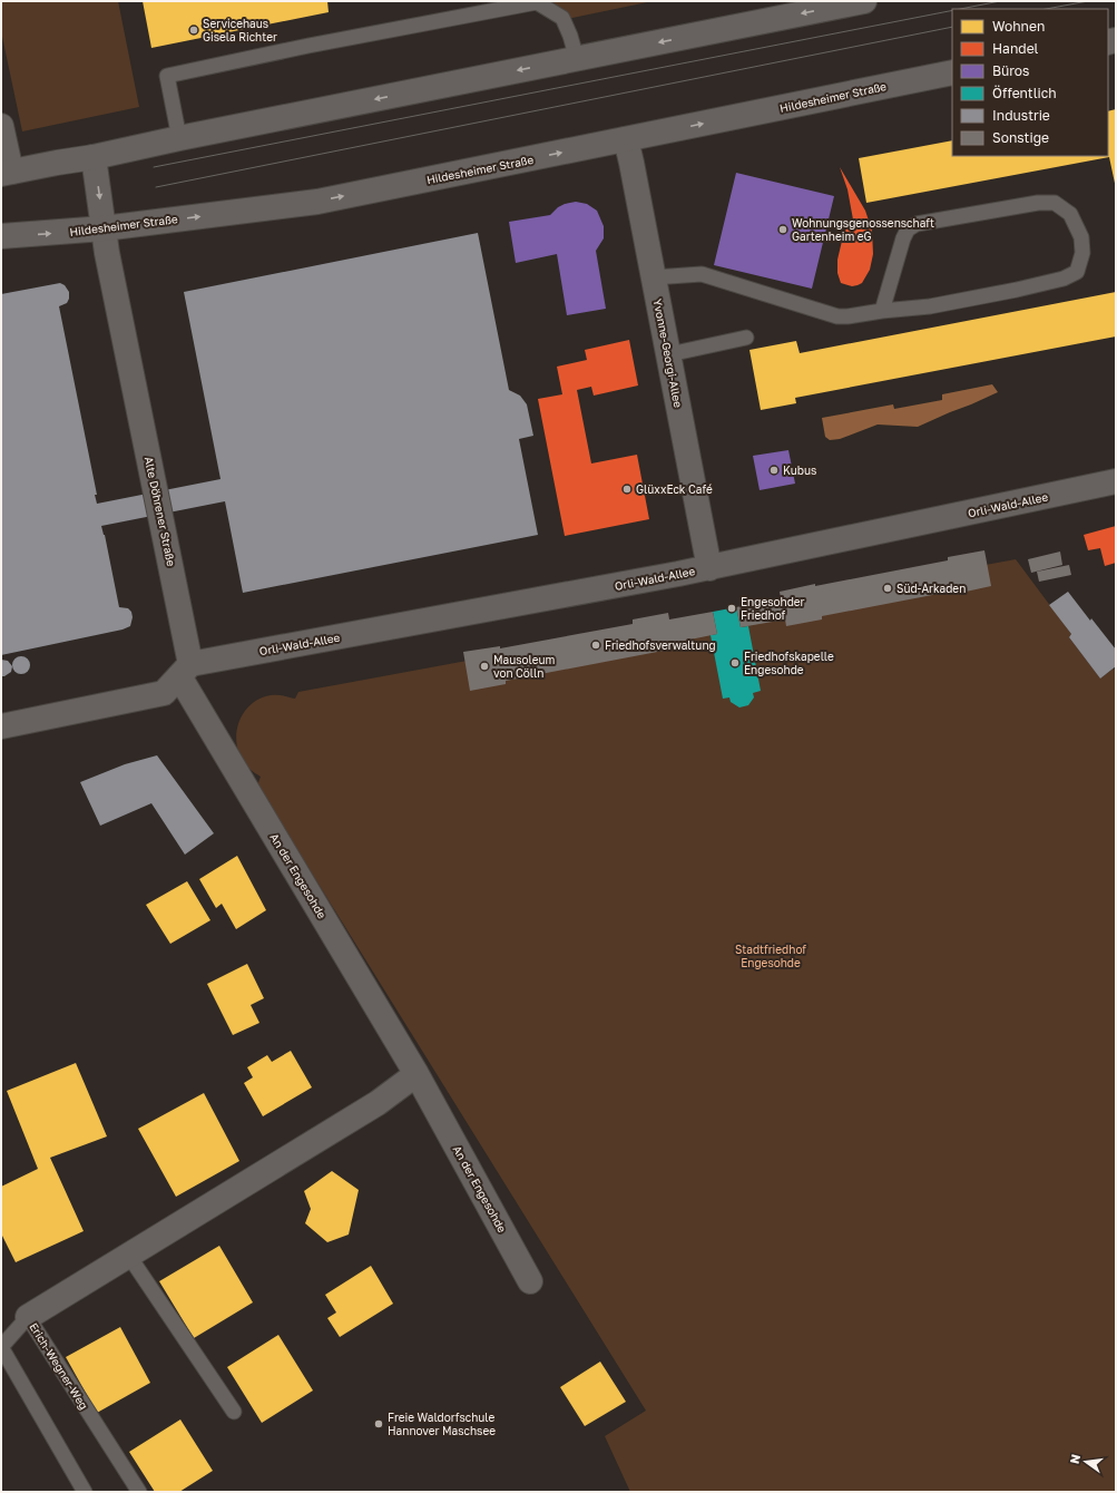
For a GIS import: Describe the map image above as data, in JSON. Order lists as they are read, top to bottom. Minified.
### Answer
{"streets":{"street":["Hildesheimer Straße","Yvonne-Georgi-Allee","Orli-Wald-Allee","Alte Döhrener Straße","An der Engesohde","Erich-Wegner-Weg"]},"crossings":[["Hildesheimer Straße","Yvonne-Georgi-Allee"],["Hildesheimer Straße","Alte Döhrener Straße"],["Yvonne-Georgi-Allee","Orli-Wald-Allee"],["Orli-Wald-Allee","Alte Döhrener Straße"],["Orli-Wald-Allee","An der Engesohde"],["Alte Döhrener Straße","An der Engesohde"],["An der Engesohde","Erich-Wegner-Weg"]],"parks":["Stadtfriedhof Engesohde"],"places":["Servicehaus Gisela Richter","Wohnungsgenossenschaft Gartenheim eG","Kubus","GlüxxEck Café","Süd-Arkaden","Engesohder Friedhof","Friedhofsverwaltung","Friedhofskapelle Engesohde","Mausoleum von Cölln","Freie Waldorfschule Hannover Maschsee"],"legend":["Wohnen","Handel","Büros","Öffentlich","Industrie","Sonstige"],"north":"left"}
